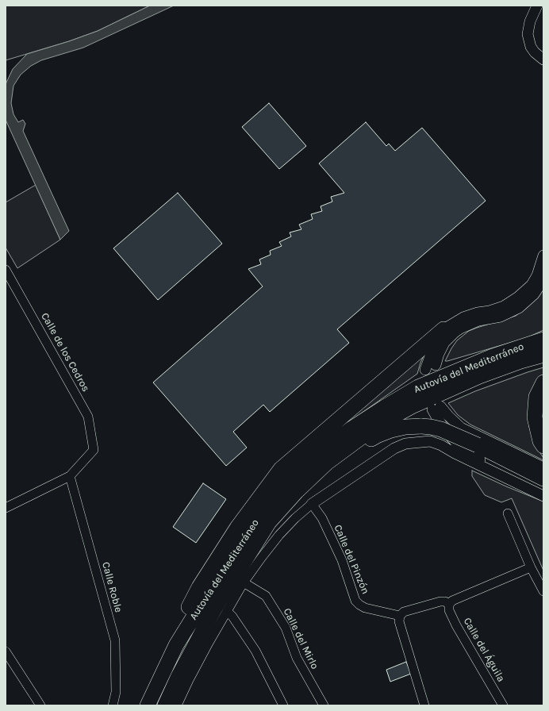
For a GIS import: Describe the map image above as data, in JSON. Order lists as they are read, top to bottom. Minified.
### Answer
{"streets":{"highway":["Autovía del Mediterráneo"],"street":["Calle de los Cedros","Calle del Pinzón","Calle Roble","Calle del Mirlo","Calle del Águila"]},"crossings":[["Calle de los Cedros","Calle Roble"]]}
